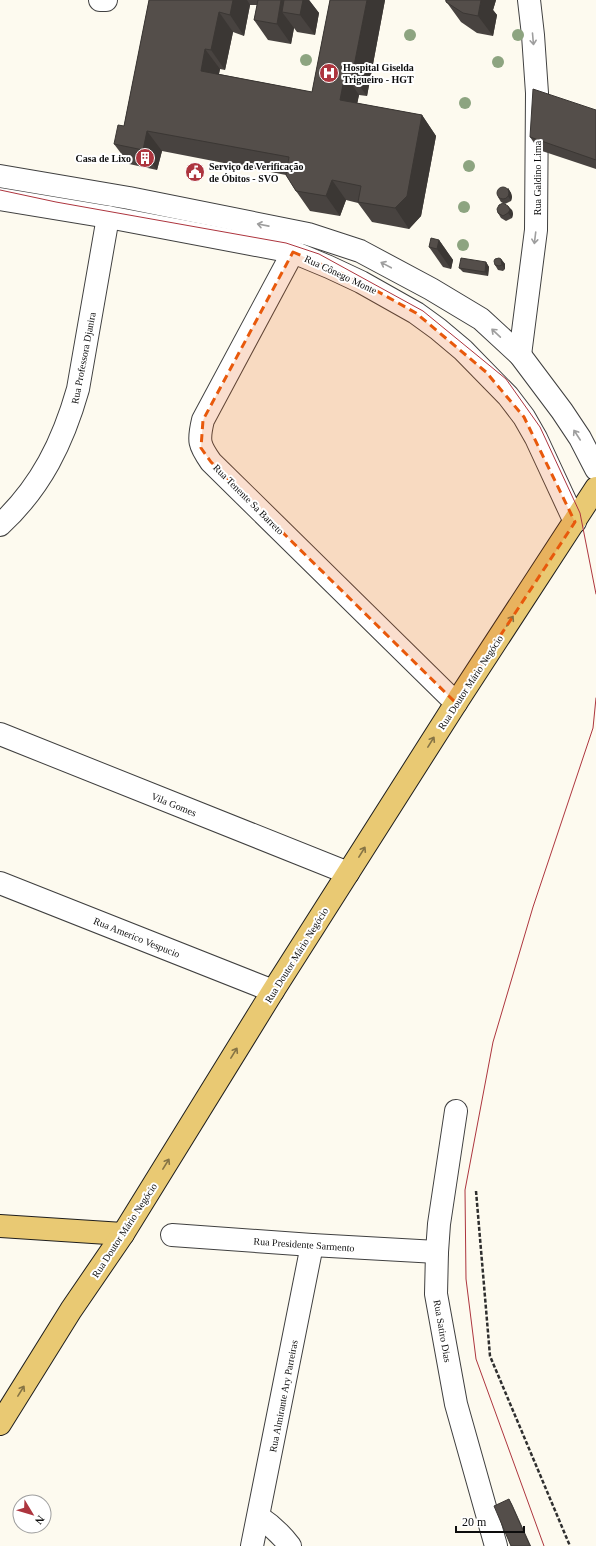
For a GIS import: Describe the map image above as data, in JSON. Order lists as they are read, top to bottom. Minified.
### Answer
{"streets":{"main road":["Rua Doutor Mário Negócio"],"street":["Rua Galdino Lima","Rua Cônego Monte","Rua Professora Djanira","Rua Tenente Sa Barreto","Vila Gomes","Rua Americo Vespucio","Rua Presidente Sarmento","Rua Satiro Dias","Rua Almirante Ary Parreiras"]},"crossings":[["Rua Cônego Monte","Rua Professora Djanira"],["Rua Cônego Monte","Rua Tenente Sa Barreto"],["Rua Cônego Monte","Rua Doutor Mário Negócio"],["Rua Tenente Sa Barreto","Rua Doutor Mário Negócio"],["Rua Doutor Mário Negócio","Vila Gomes"],["Rua Doutor Mário Negócio","Rua Americo Vespucio"],["Rua Presidente Sarmento","Rua Satiro Dias"],["Rua Presidente Sarmento","Rua Almirante Ary Parreiras"]],"one_way":["Rua Galdino Lima","Rua Doutor Mário Negócio"],"places":{"hospital":["Hospital Giselda Trigueiro - HGT"],"building":["Casa de Lixo"],"public building":["Serviço de Verificação de Óbitos - SVO"]},"scale_bar":"20 m","north":"bottom right"}
